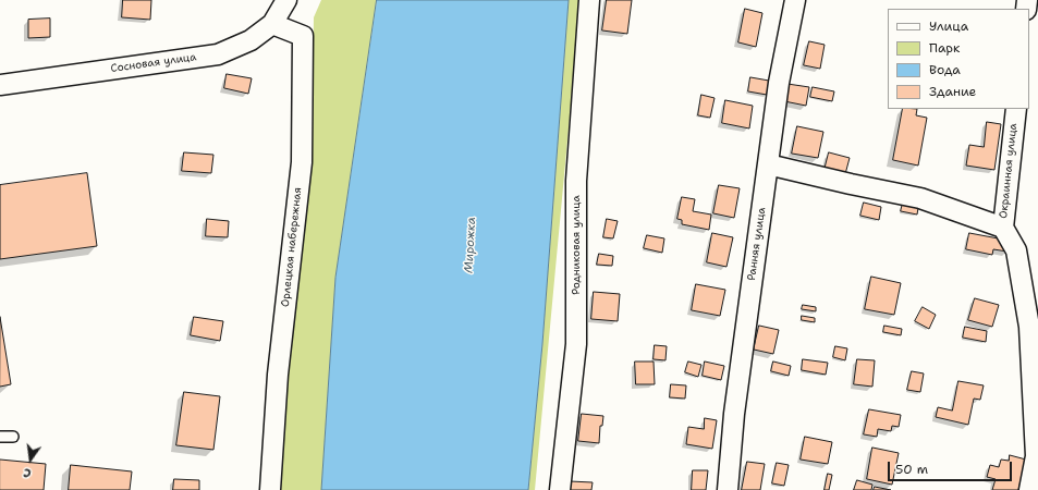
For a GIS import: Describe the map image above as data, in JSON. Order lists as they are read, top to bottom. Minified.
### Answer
{"streets":{"street":["Сосновая улица","Окраинная улица","Ранняя улица","Родниковая улица","Орлецкая набережная"]},"crossings":[["Сосновая улица","Орлецкая набережная"]],"water":["Мирожка"],"legend":["Улица","Парк","Вода","Здание"],"scale_bar":"50 m","north":"bottom"}
